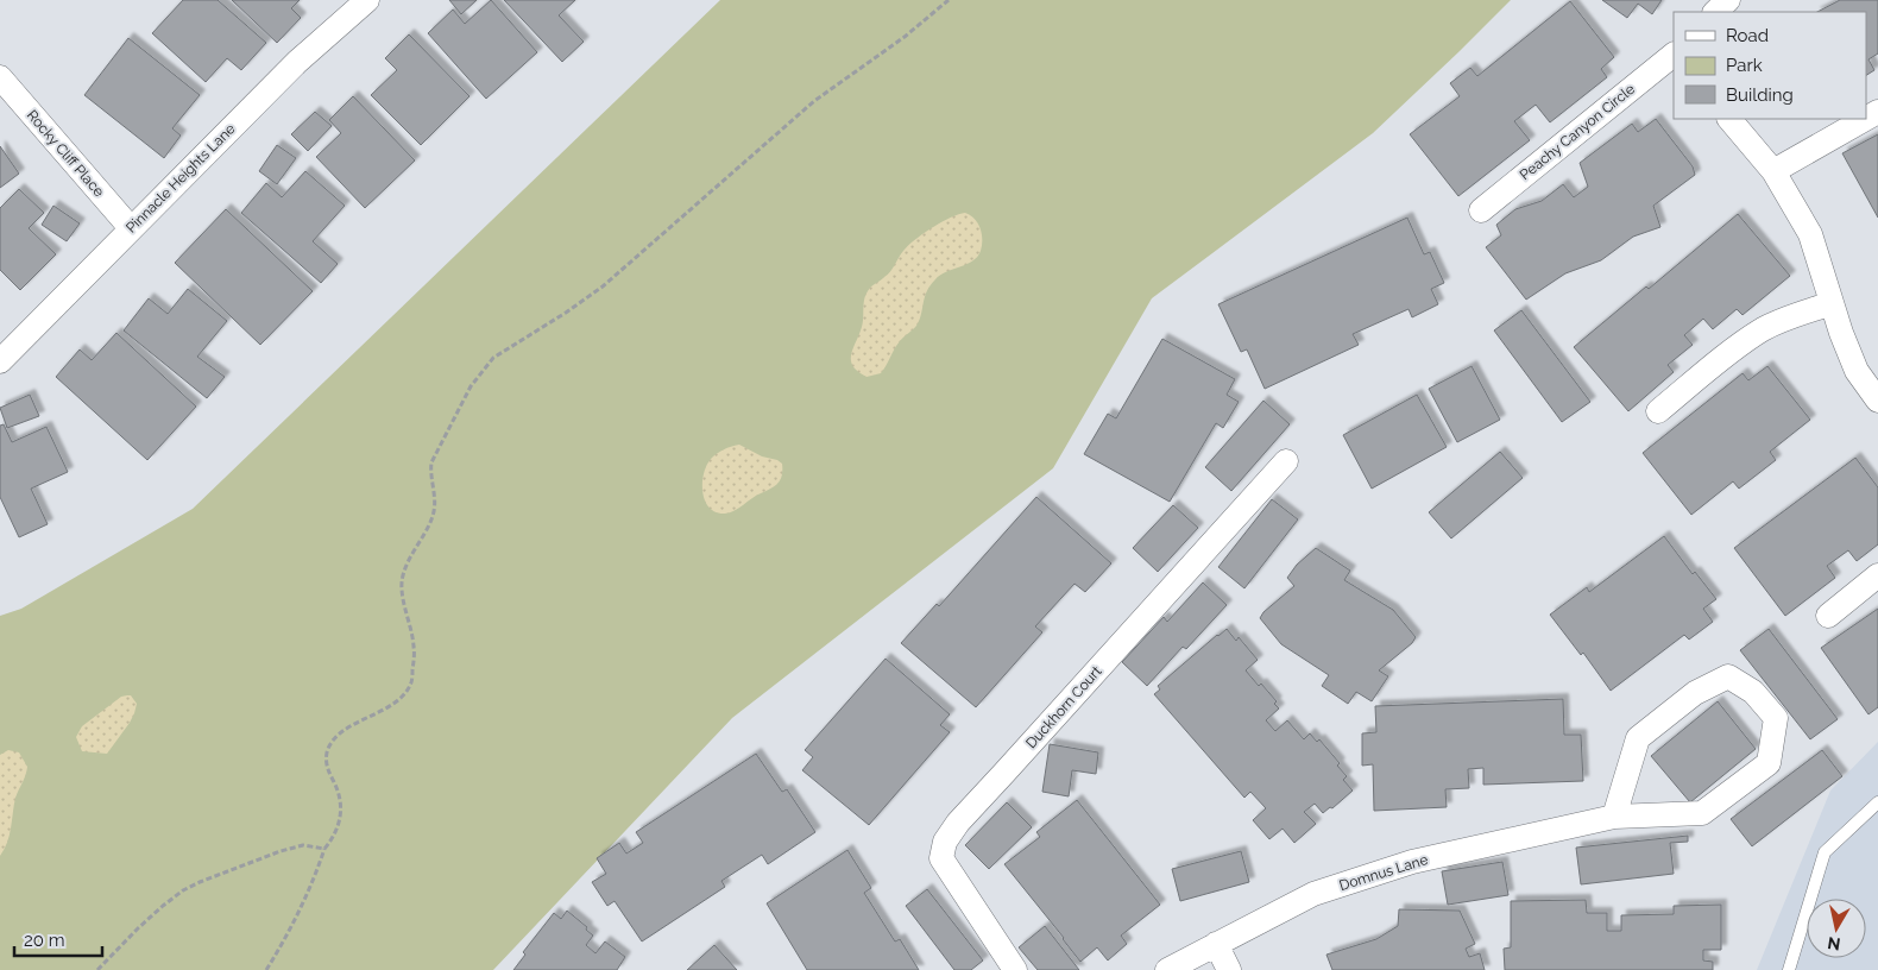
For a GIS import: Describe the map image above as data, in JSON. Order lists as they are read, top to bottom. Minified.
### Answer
{"streets":{"street":["Peachy Canyon Circle","Rocky Cliff Place","Pinnacle Heights Lane","Duckhorn Court","Domnus Lane"]},"crossings":[["Rocky Cliff Place","Pinnacle Heights Lane"]],"legend":["Road","Park","Building"],"scale_bar":"20 m","north":"bottom"}
